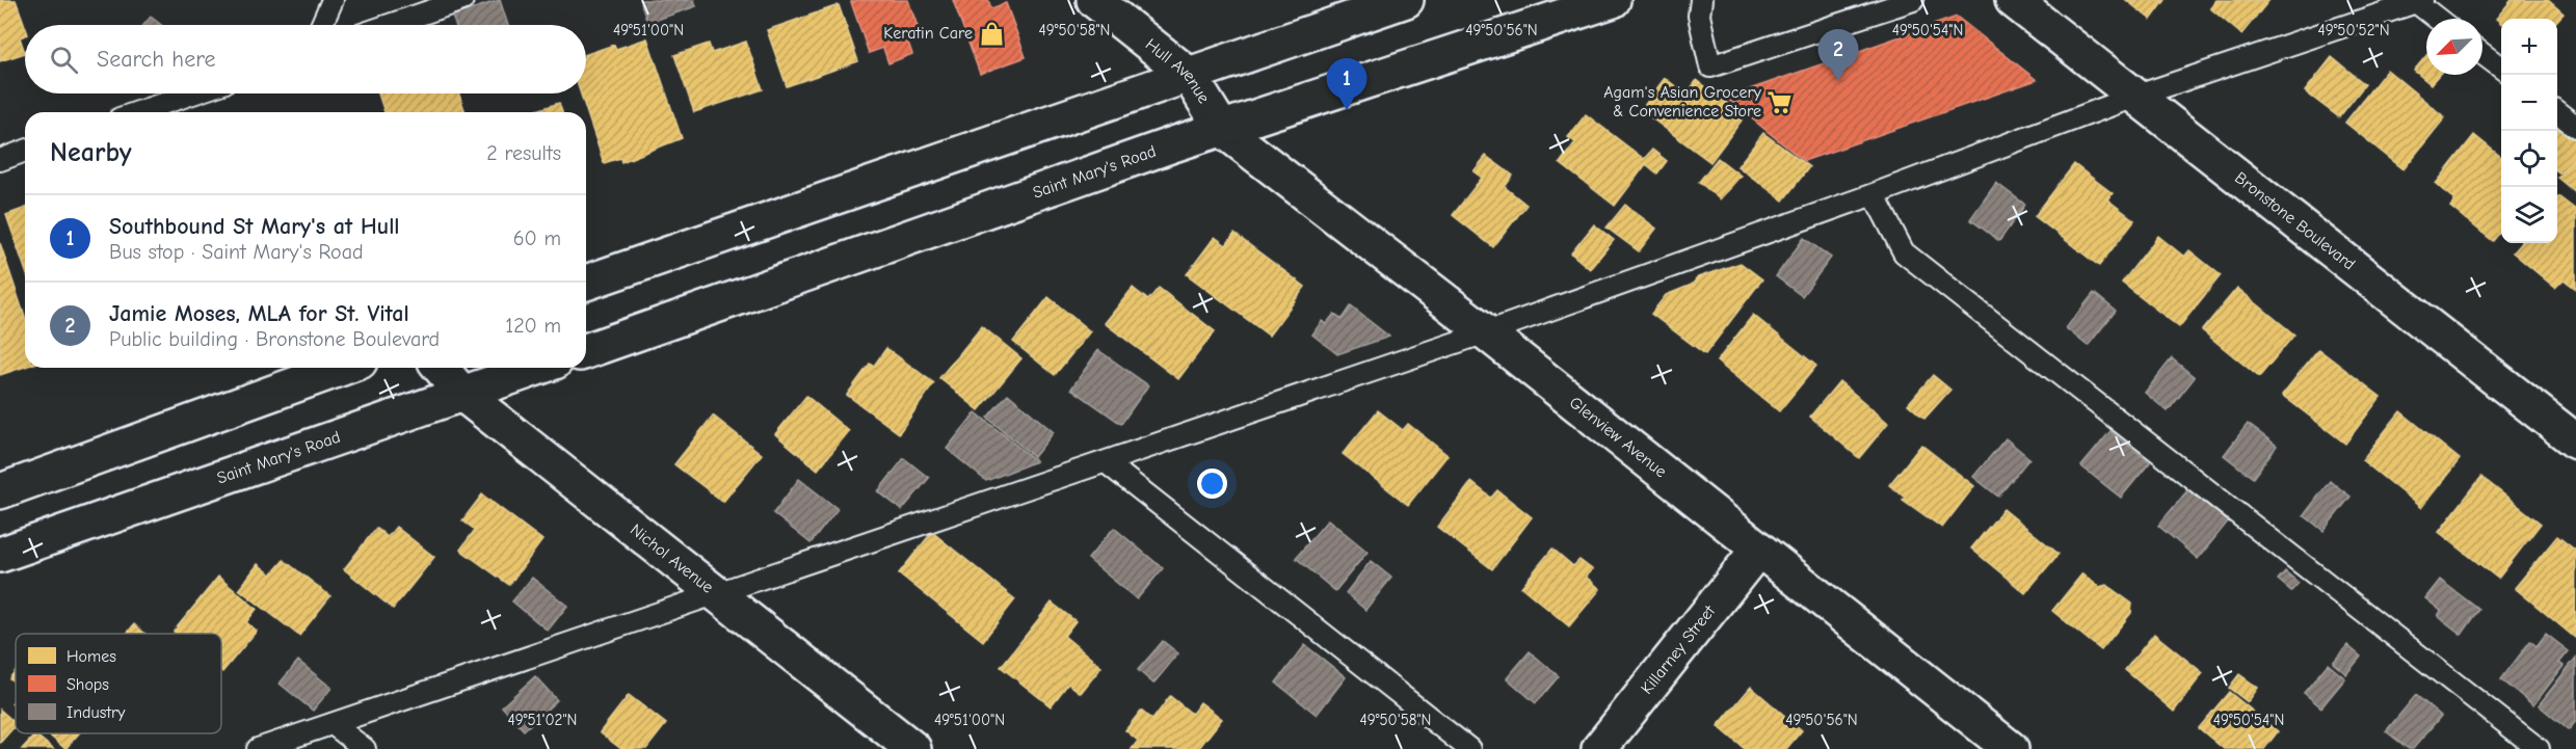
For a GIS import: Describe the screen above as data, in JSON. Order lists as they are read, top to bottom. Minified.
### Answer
{"streets":{"main road":["Hull Avenue","Saint Mary's Road","Bronstone Boulevard","Glenview Avenue","Nichol Avenue","Killarney Street"]},"crossings":[["Hull Avenue","Saint Mary's Road"],["Hull Avenue","Glenview Avenue"],["Saint Mary's Road","Glenview Avenue"],["Saint Mary's Road","Nichol Avenue"],["Glenview Avenue","Killarney Street"]],"places":{"shop":["Keratin Care"],"supermarket":["Agam's Asian Grocery & Convenience Store"]},"legend":["Homes","Shops","Industry"],"north":"bottom left","page":{"map_buttons":["+","−"],"search":"Search here","pins":["2","1"],"heading":["Nearby","2 results"],"list":[{"mark":"1","name":"Southbound St Mary's at Hull","note":"Bus stop · Saint Mary's Road","value":"60 m"},{"mark":"2","name":"Jamie Moses, MLA for St. Vital","note":"Public building · Bronstone Boulevard","value":"120 m"}]},"coordinates":["49°51'00\"N","49°50'58\"N","49°50'56\"N","49°50'54\"N","49°50'52\"N","49°51'02\"N"]}
